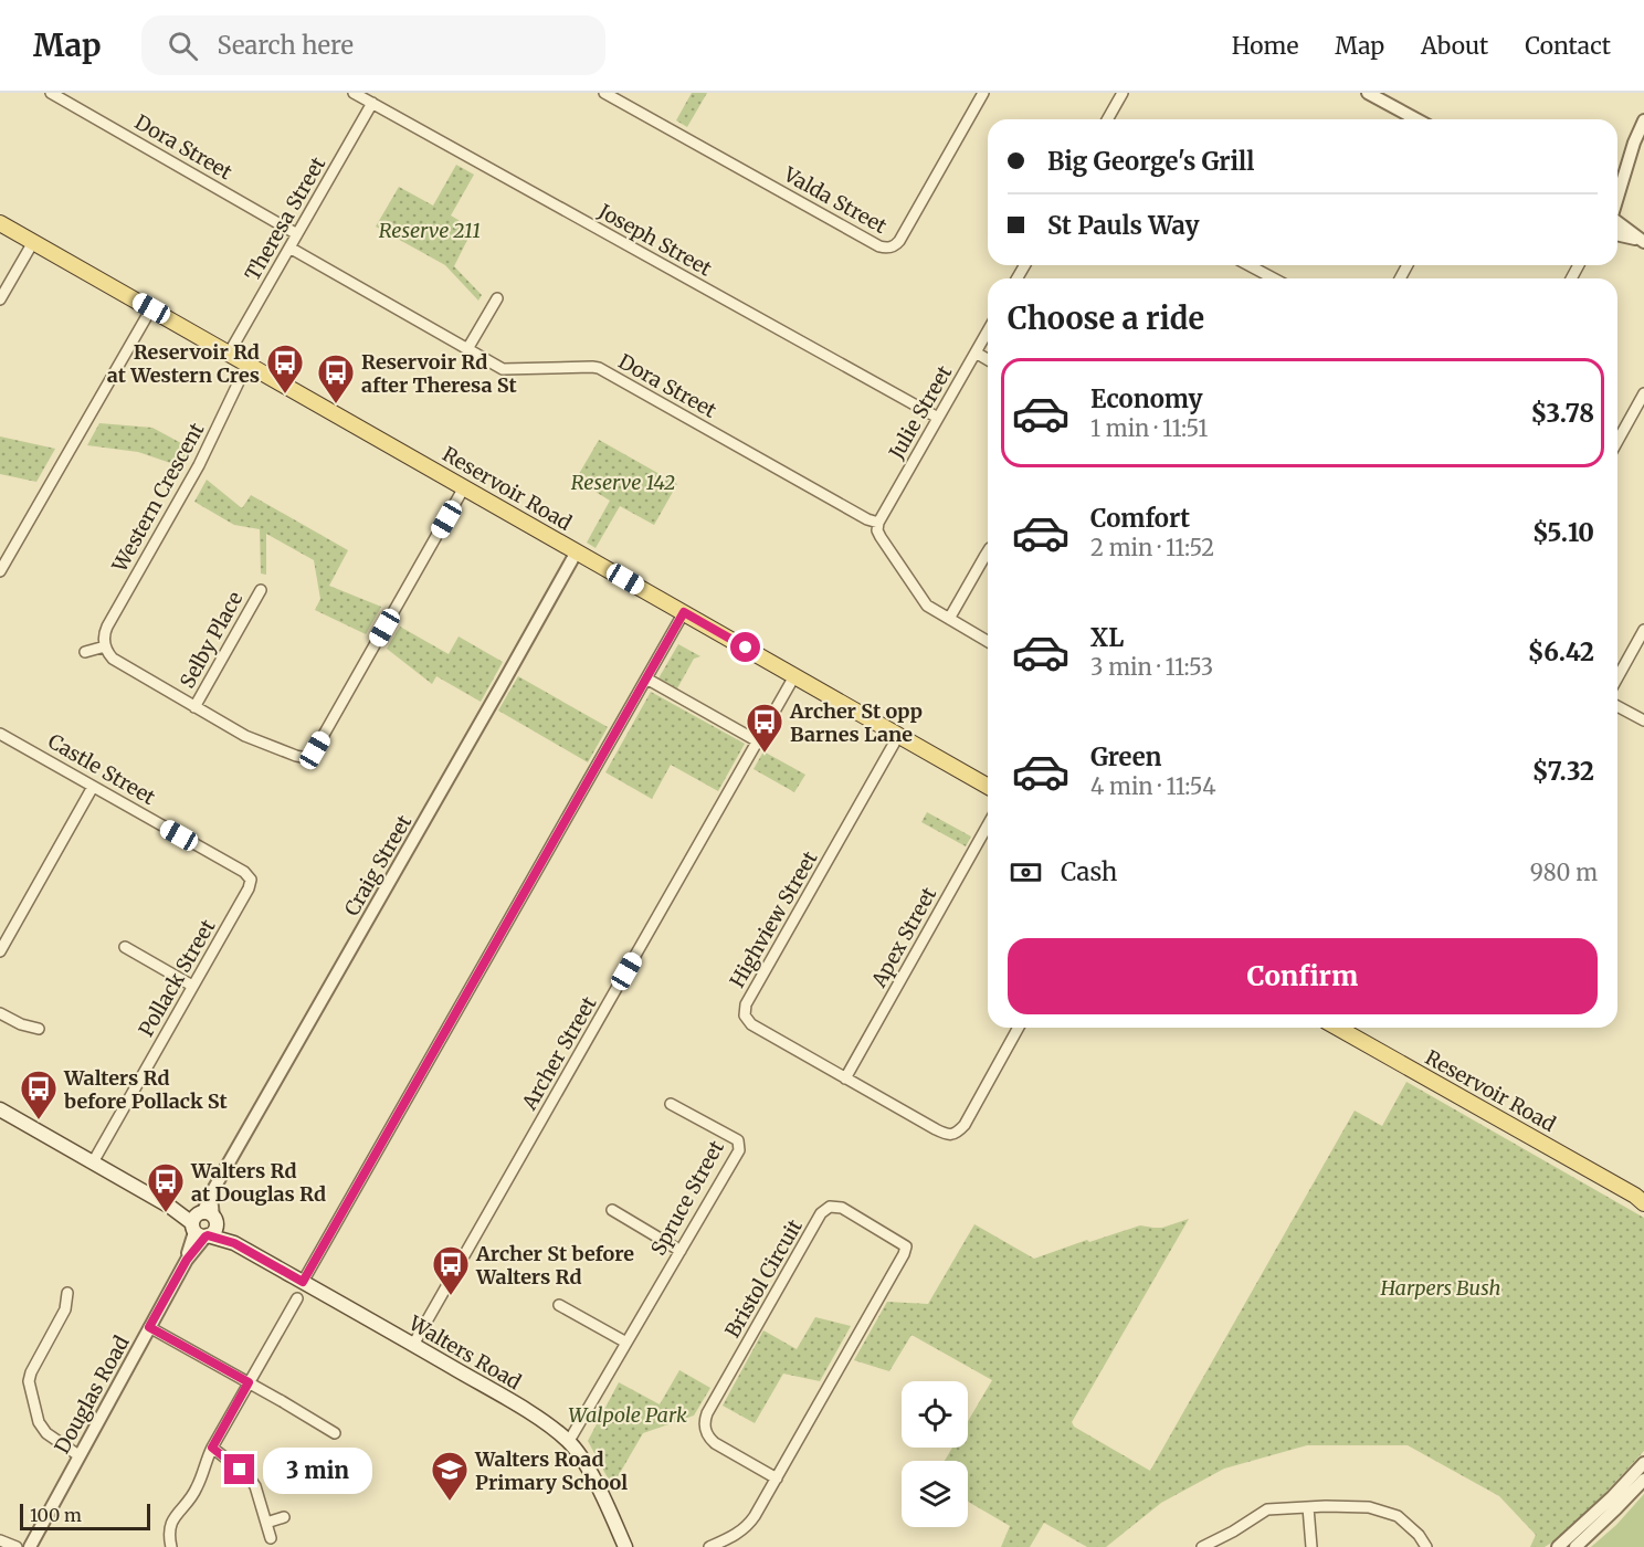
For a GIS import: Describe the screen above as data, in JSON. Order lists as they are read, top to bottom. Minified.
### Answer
{"streets":{"main road":["Reservoir Road","Walters Road"],"street":["Dora Street","Valda Street","Theresa Street","Joseph Street","Julie Street","Western Crescent","Selby Place","Castle Street","Craig Street","Highview Street","Apex Street","Pollack Street","Archer Street","Spruce Street","Bristol Circuit","Douglas Road"]},"crossings":[["Dora Street","Theresa Street"],["Dora Street","Julie Street"],["Theresa Street","Joseph Street"],["Theresa Street","Reservoir Road"],["Joseph Street","Julie Street"],["Reservoir Road","Western Crescent"],["Reservoir Road","Craig Street"],["Reservoir Road","Highview Street"],["Reservoir Road","Archer Street"],["Castle Street","Pollack Street"],["Craig Street","Walters Road"],["Craig Street","Douglas Road"],["Highview Street","Apex Street"],["Pollack Street","Walters Road"],["Archer Street","Walters Road"],["Spruce Street","Walters Road"],["Walters Road","Douglas Road"]],"parks":["Reserve 211","Reserve 142","Harpers Bush","Walpole Park"],"places":{"bus stop":["Reservoir Rd at Western Cres","Reservoir Rd after Theresa St","Archer St opp Barnes Lane","Walters Rd before Pollack St","Walters Rd at Douglas Rd","Archer St before Walters Rd"],"school or university":["Walters Road Primary School"]},"scale_bar":"100 m","page":{"header":"Map","search":"Search here","nav":["Home","Map","About","Contact"],"banner":["Big George's Grill","St Pauls Way"],"heading":"Choose a ride","list":[{"name":"Economy","note":"1 min · 11:51","value":"$3.78"},{"name":"Comfort","note":"2 min · 11:52","value":"$5.10"},{"name":"XL","note":"3 min · 11:53","value":"$6.42"},{"name":"Green","note":"4 min · 11:54","value":"$7.32"}],"pay":["Cash","980 m"],"buttons":"Confirm","bubble":"3 min","scale":"100 m"}}
